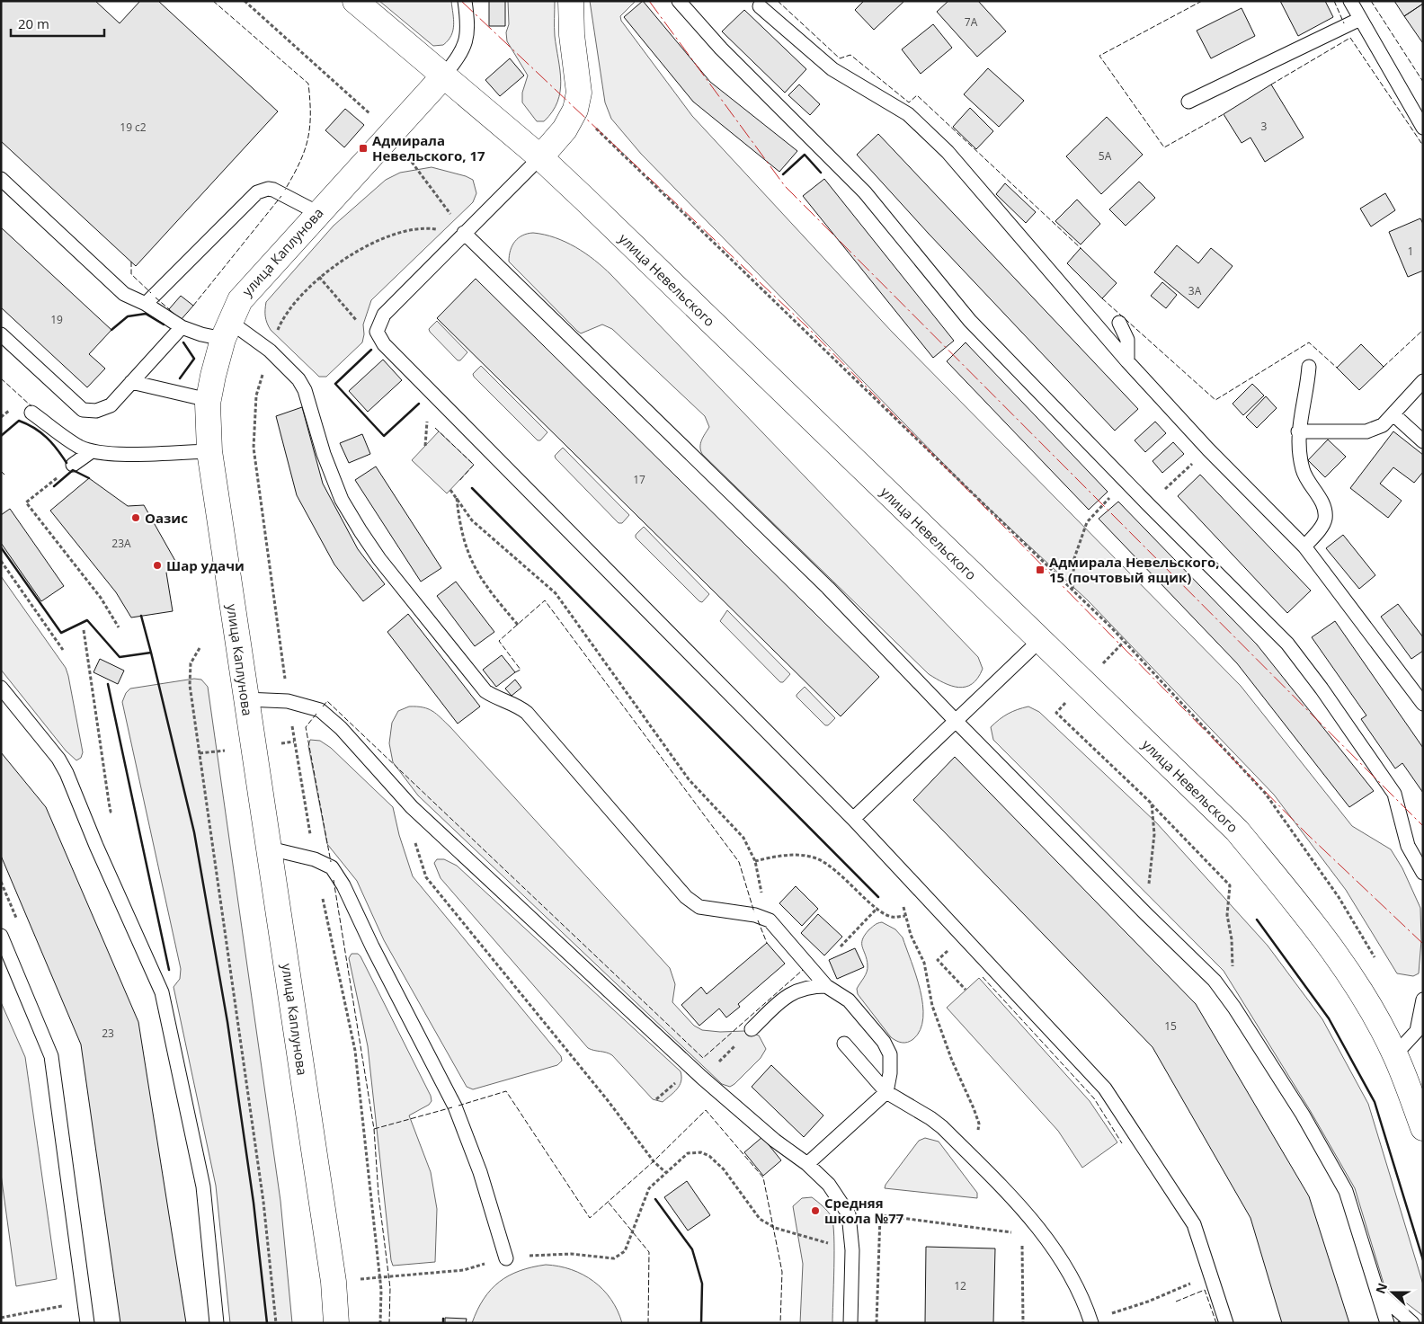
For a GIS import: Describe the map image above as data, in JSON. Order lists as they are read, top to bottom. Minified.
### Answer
{"streets":{"main road":["улица Каплунова","улица Невельского"]},"crossings":[["улица Каплунова","улица Невельского"]],"places":{"transit":["Адмирала Невельского, 17","Адмирала Невельского, 15 (почтовый ящик)"],"other":["Оазис","Шар удачи","Средняя школа №77"]},"house_numbers":["7А","3","19 с2","5А","1","3А","19","17","23А","15","23","12"],"scale_bar":"20 m","north":"left"}
